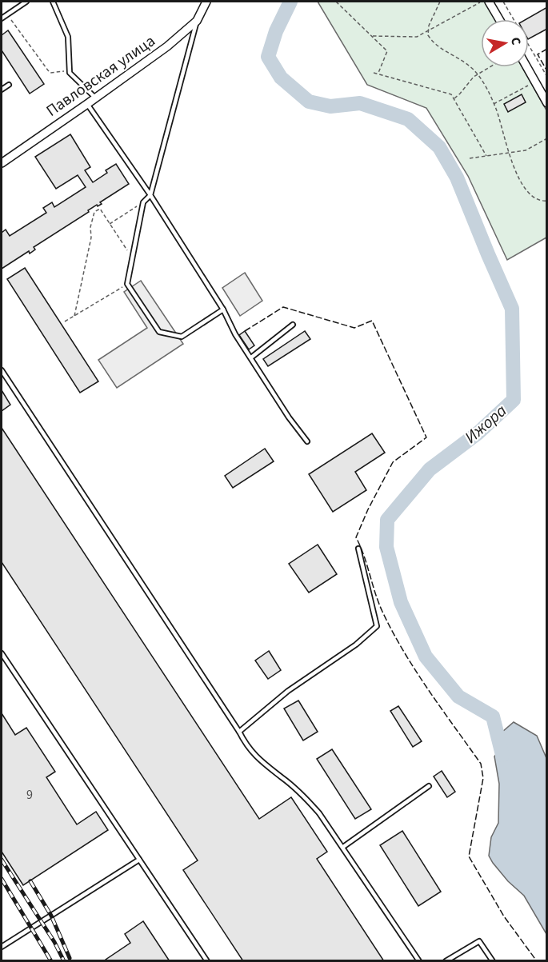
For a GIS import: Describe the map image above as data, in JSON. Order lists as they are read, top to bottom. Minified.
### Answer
{"streets":{"street":["Павловская улица"]},"water":["Ижора"],"house_numbers":["9"],"north":"right"}
